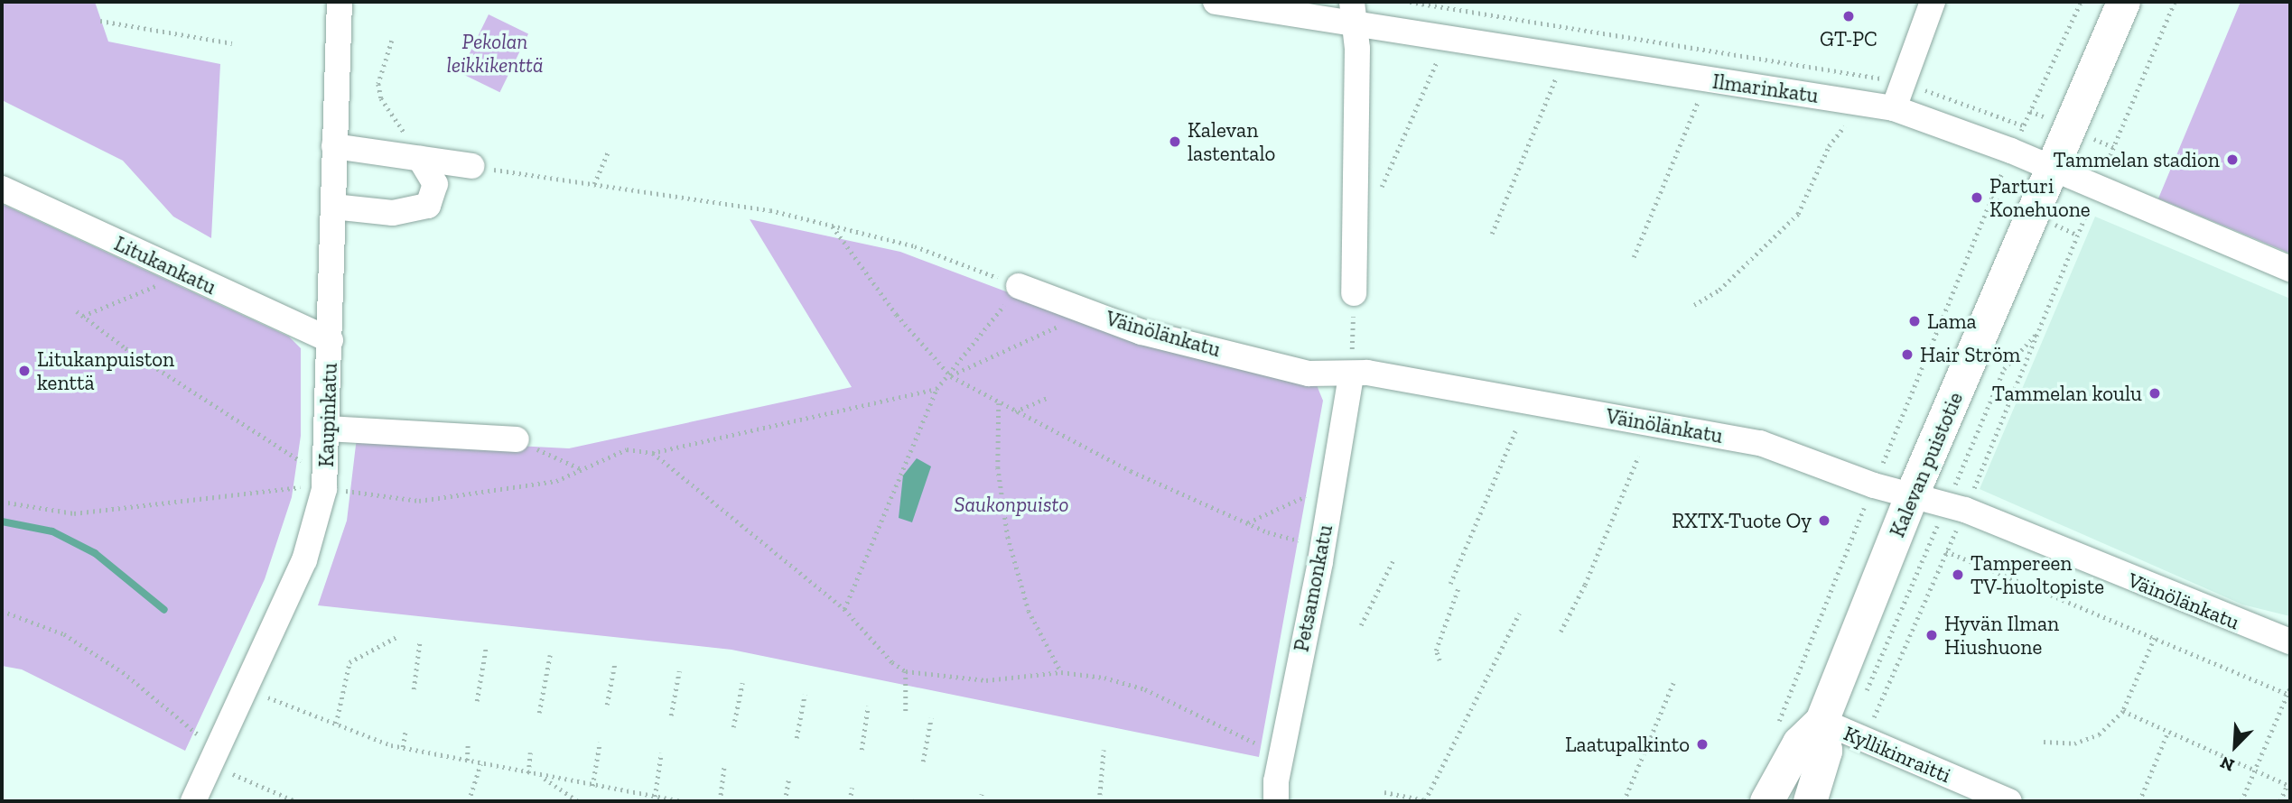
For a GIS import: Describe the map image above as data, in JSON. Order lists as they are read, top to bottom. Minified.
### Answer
{"streets":{"main road":["Kalevan puistotie"],"street":["Ilmarinkatu","Litukankatu","Väinölänkatu","Kaupinkatu","Petsamonkatu","Kyllikinraitti"]},"crossings":[["Ilmarinkatu","Kalevan puistotie"],["Litukankatu","Kaupinkatu"],["Väinölänkatu","Kalevan puistotie"],["Väinölänkatu","Petsamonkatu"],["Kalevan puistotie","Kyllikinraitti"]],"parks":["Pekolan leikkikenttä","Saukonpuisto"],"places":["GT-PC","Kalevan lastentalo","Tammelan stadion","Parturi Konehuone","Lama","Hair Ström","Litukanpuiston kenttä","Tammelan koulu","RXTX-Tuote Oy","Tampereen TV-huoltopiste","Hyvän Ilman Hiushuone","Laatupalkinto"],"north":"bottom left"}
